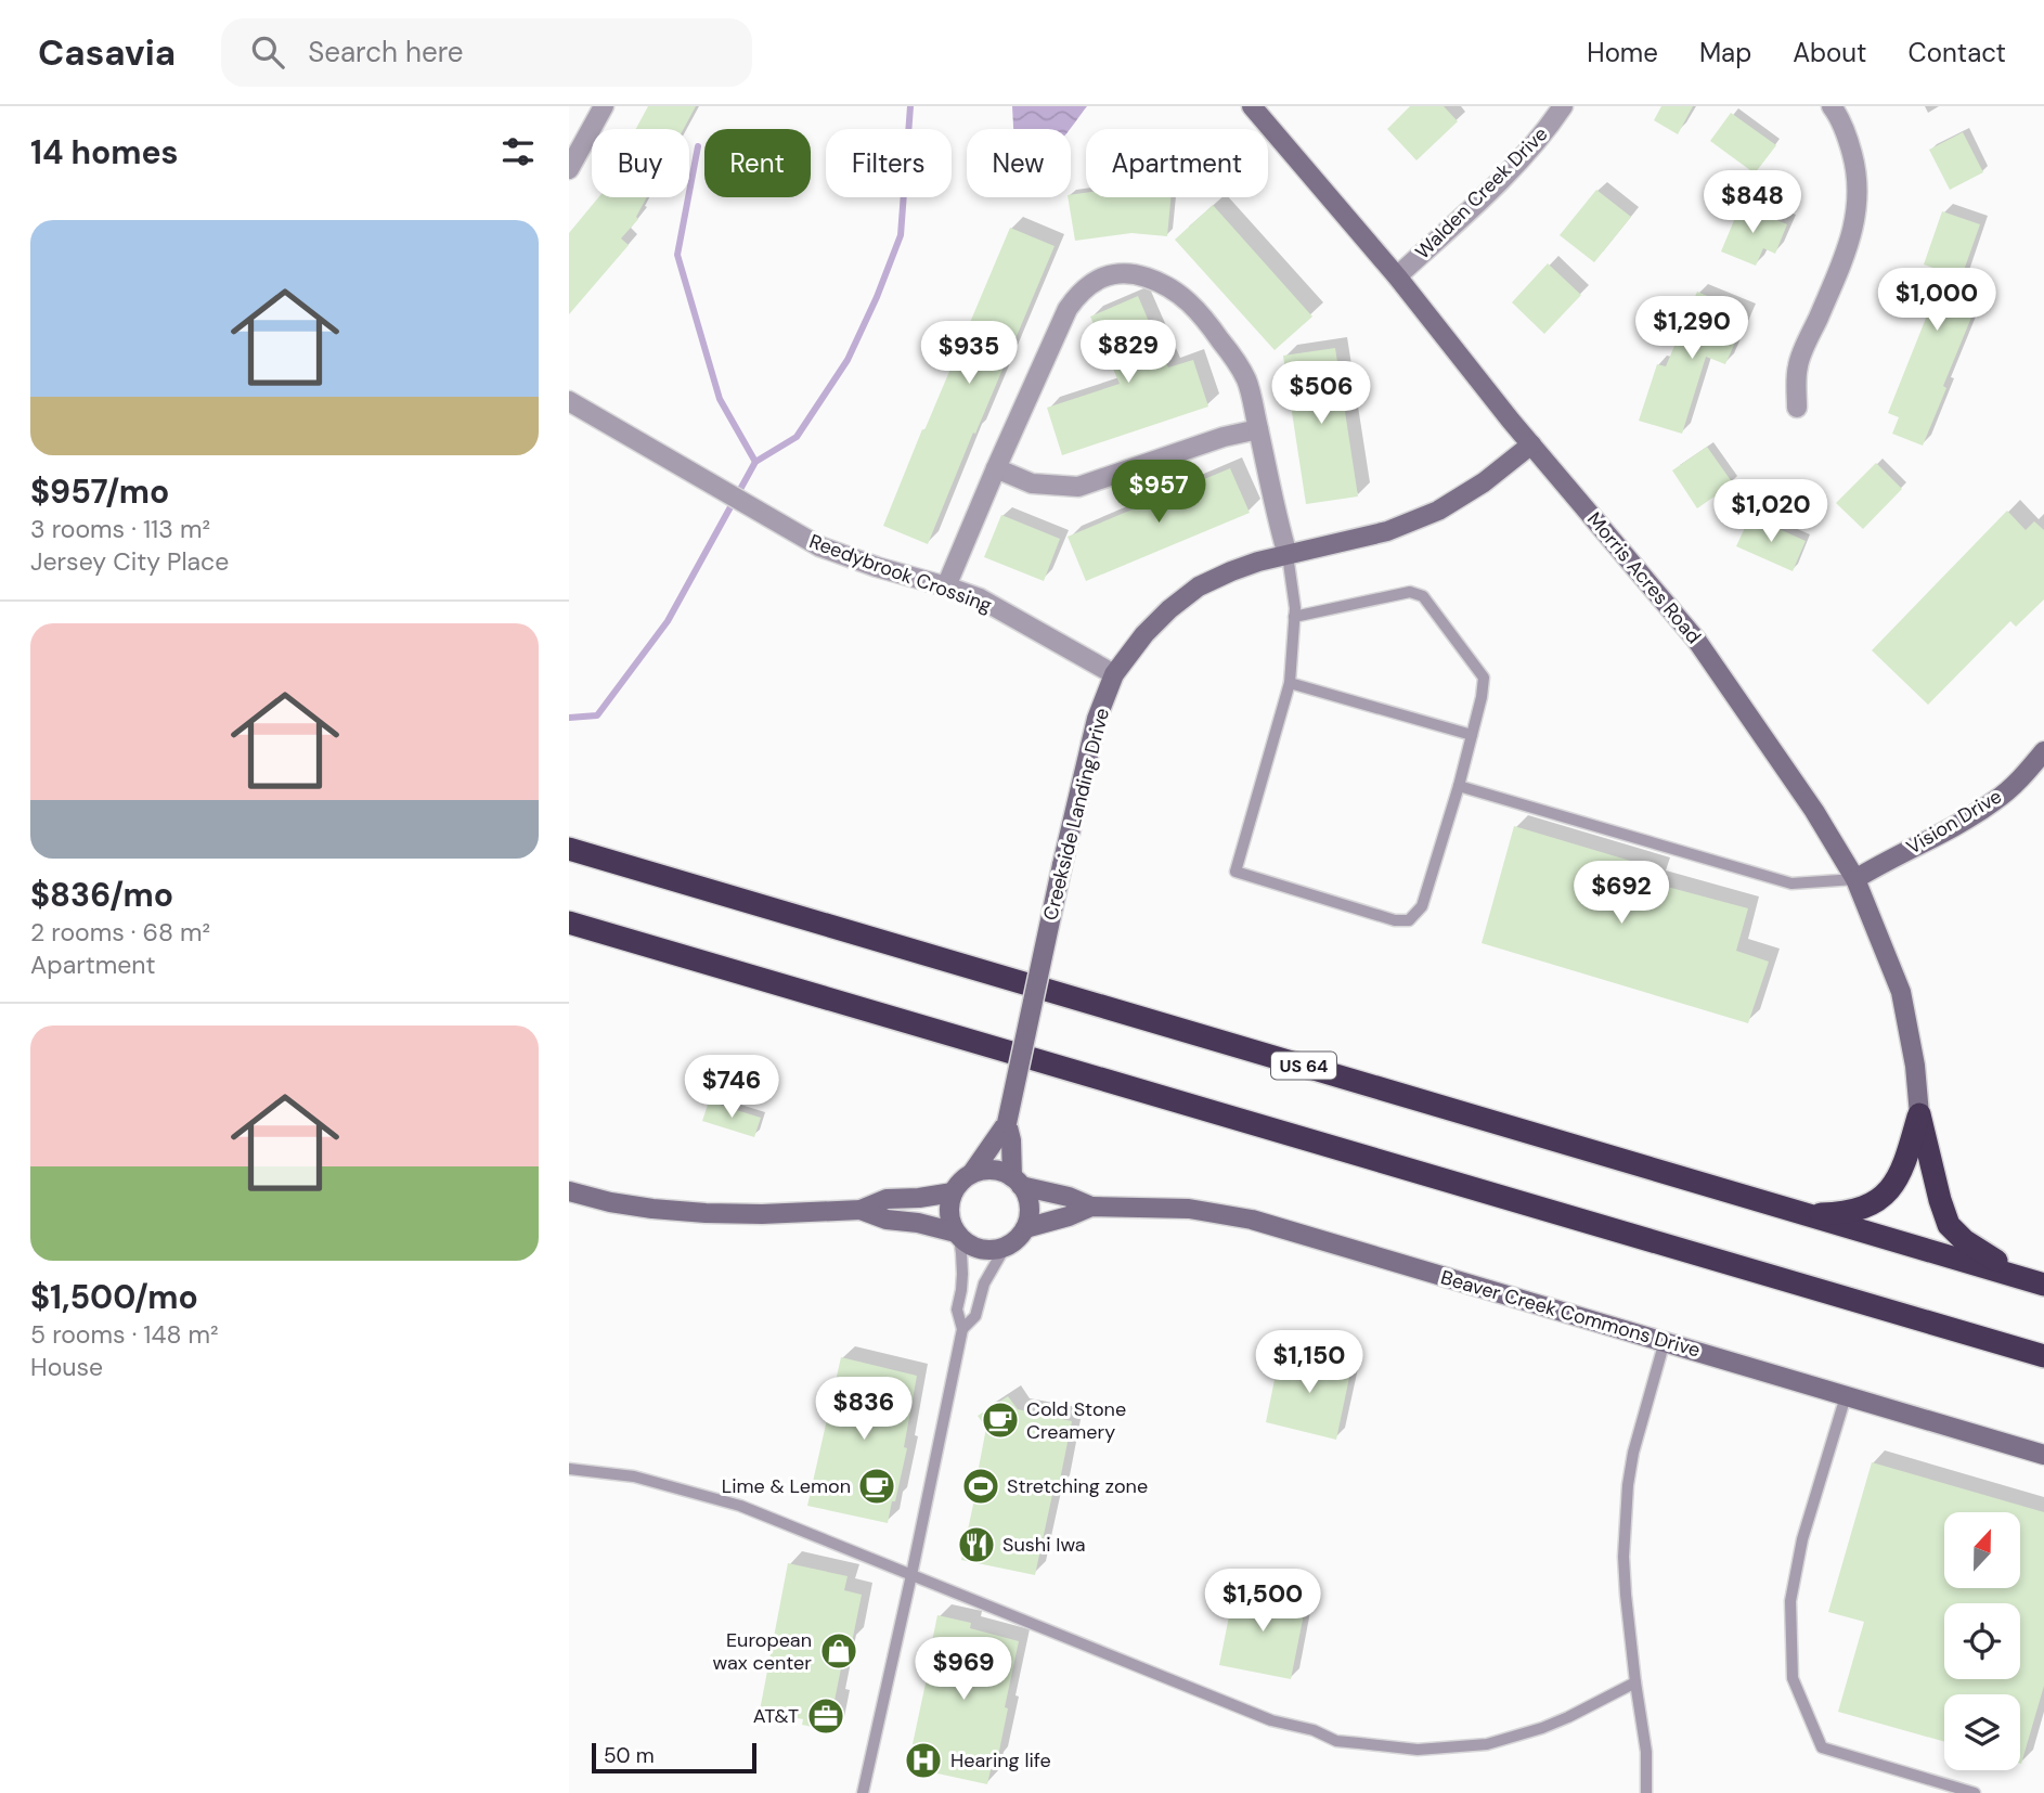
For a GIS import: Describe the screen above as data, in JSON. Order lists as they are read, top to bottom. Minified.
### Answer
{"streets":{"highway":["US 64"],"street":["Walden Creek Drive","Reedybrook Crossing","Morris Acres Road","Creekside Landing Drive","Vision Drive","Beaver Creek Commons Drive"]},"crossings":[["Walden Creek Drive","Morris Acres Road"],["Reedybrook Crossing","Creekside Landing Drive"],["Morris Acres Road","Creekside Landing Drive"],["Morris Acres Road","Vision Drive"],["Creekside Landing Drive","Beaver Creek Commons Drive"]],"places":{"cafe":["Cold Stone Creamery","Lime & Lemon"],"sports":["Stretching zone"],"restaurant":["Sushi Iwa"],"shop":["European wax center"],"office":["AT&T"],"hospital":["Hearing life"]},"scale_bar":"50 m","north":"top","page":{"header":"Casavia","search":"Search here","nav":["Home","Map","About","Contact"],"heading":"14 homes","chip":["Buy","Rent","Filters","New","Apartment"],"price":["$848","$1,000","$1,290","$829","$935","$506","$957","$1,020","$692","$746","$1,150","$836","$1,500","$969"],"list":[{"name":"$957/mo","note":"3 rooms · 113 m² · Jersey City Place"},{"name":"$836/mo","note":"2 rooms · 68 m² · Apartment"},{"name":"$1,500/mo","note":"5 rooms · 148 m² · House"}],"scale":"50 m"}}
